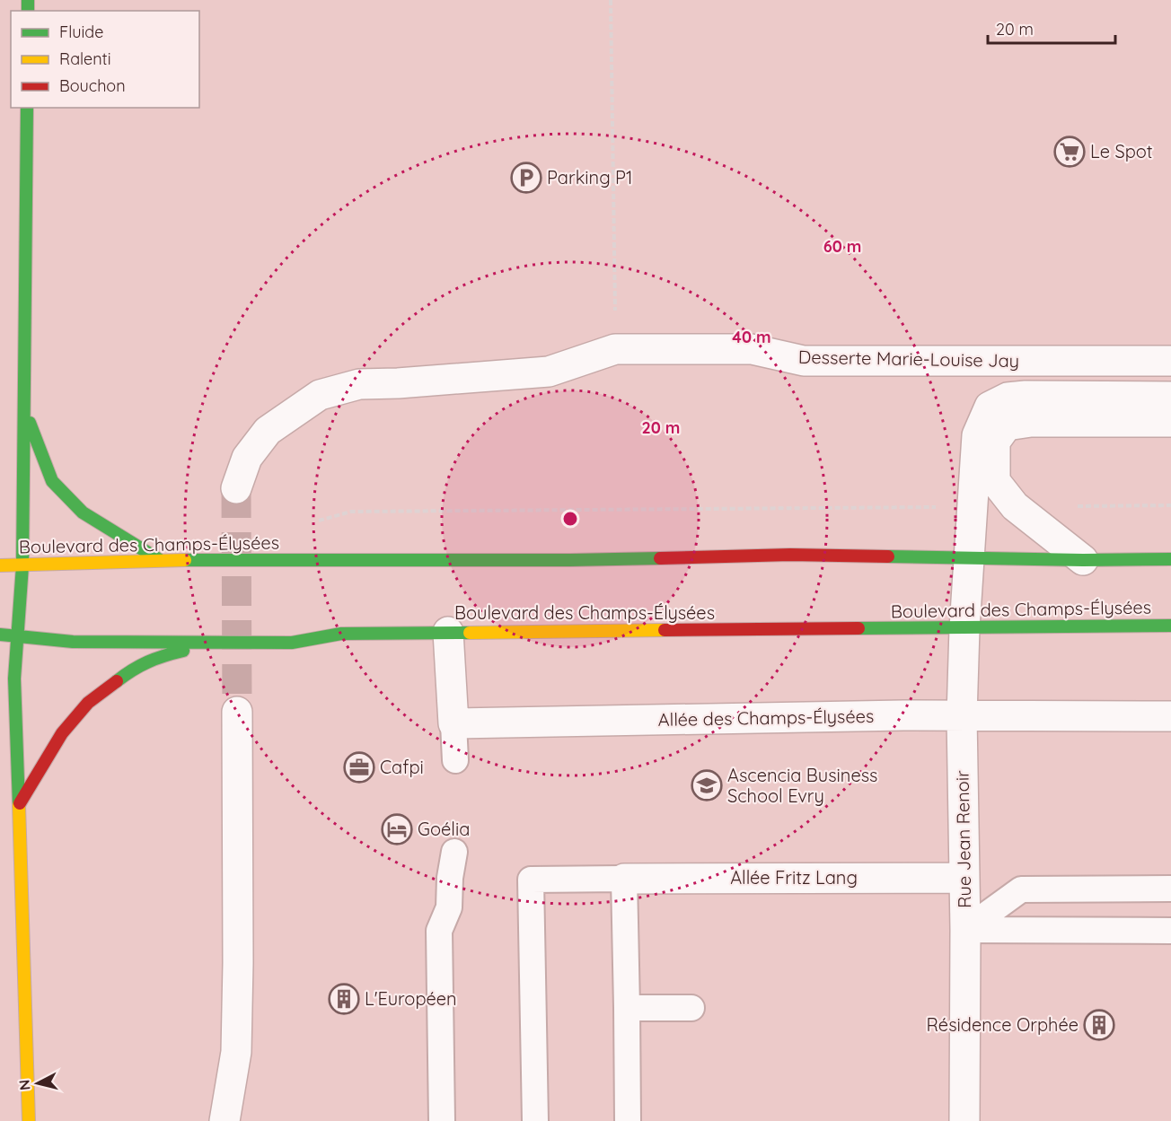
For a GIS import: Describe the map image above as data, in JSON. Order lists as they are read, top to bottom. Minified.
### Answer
{"streets":{"main road":["Boulevard des Champs-Élysées"],"street":["Desserte Marie-Louise Jay","Allée des Champs-Élysées","Rue Jean Renoir","Allée Fritz Lang"]},"crossings":[["Boulevard des Champs-Élysées","Rue Jean Renoir"],["Allée des Champs-Élysées","Rue Jean Renoir"],["Rue Jean Renoir","Allée Fritz Lang"]],"places":{"supermarket":["Le Spot"],"parking":["Parking P1"],"office":["Cafpi"],"school or university":["Ascencia Business School Evry"],"hotel":["Goélia"],"building":["L'Européen","Résidence Orphée"]},"legend":["Fluide","Ralenti","Bouchon"],"scale_bar":"20 m","north":"left","rings":["60 m","40 m","20 m"]}
